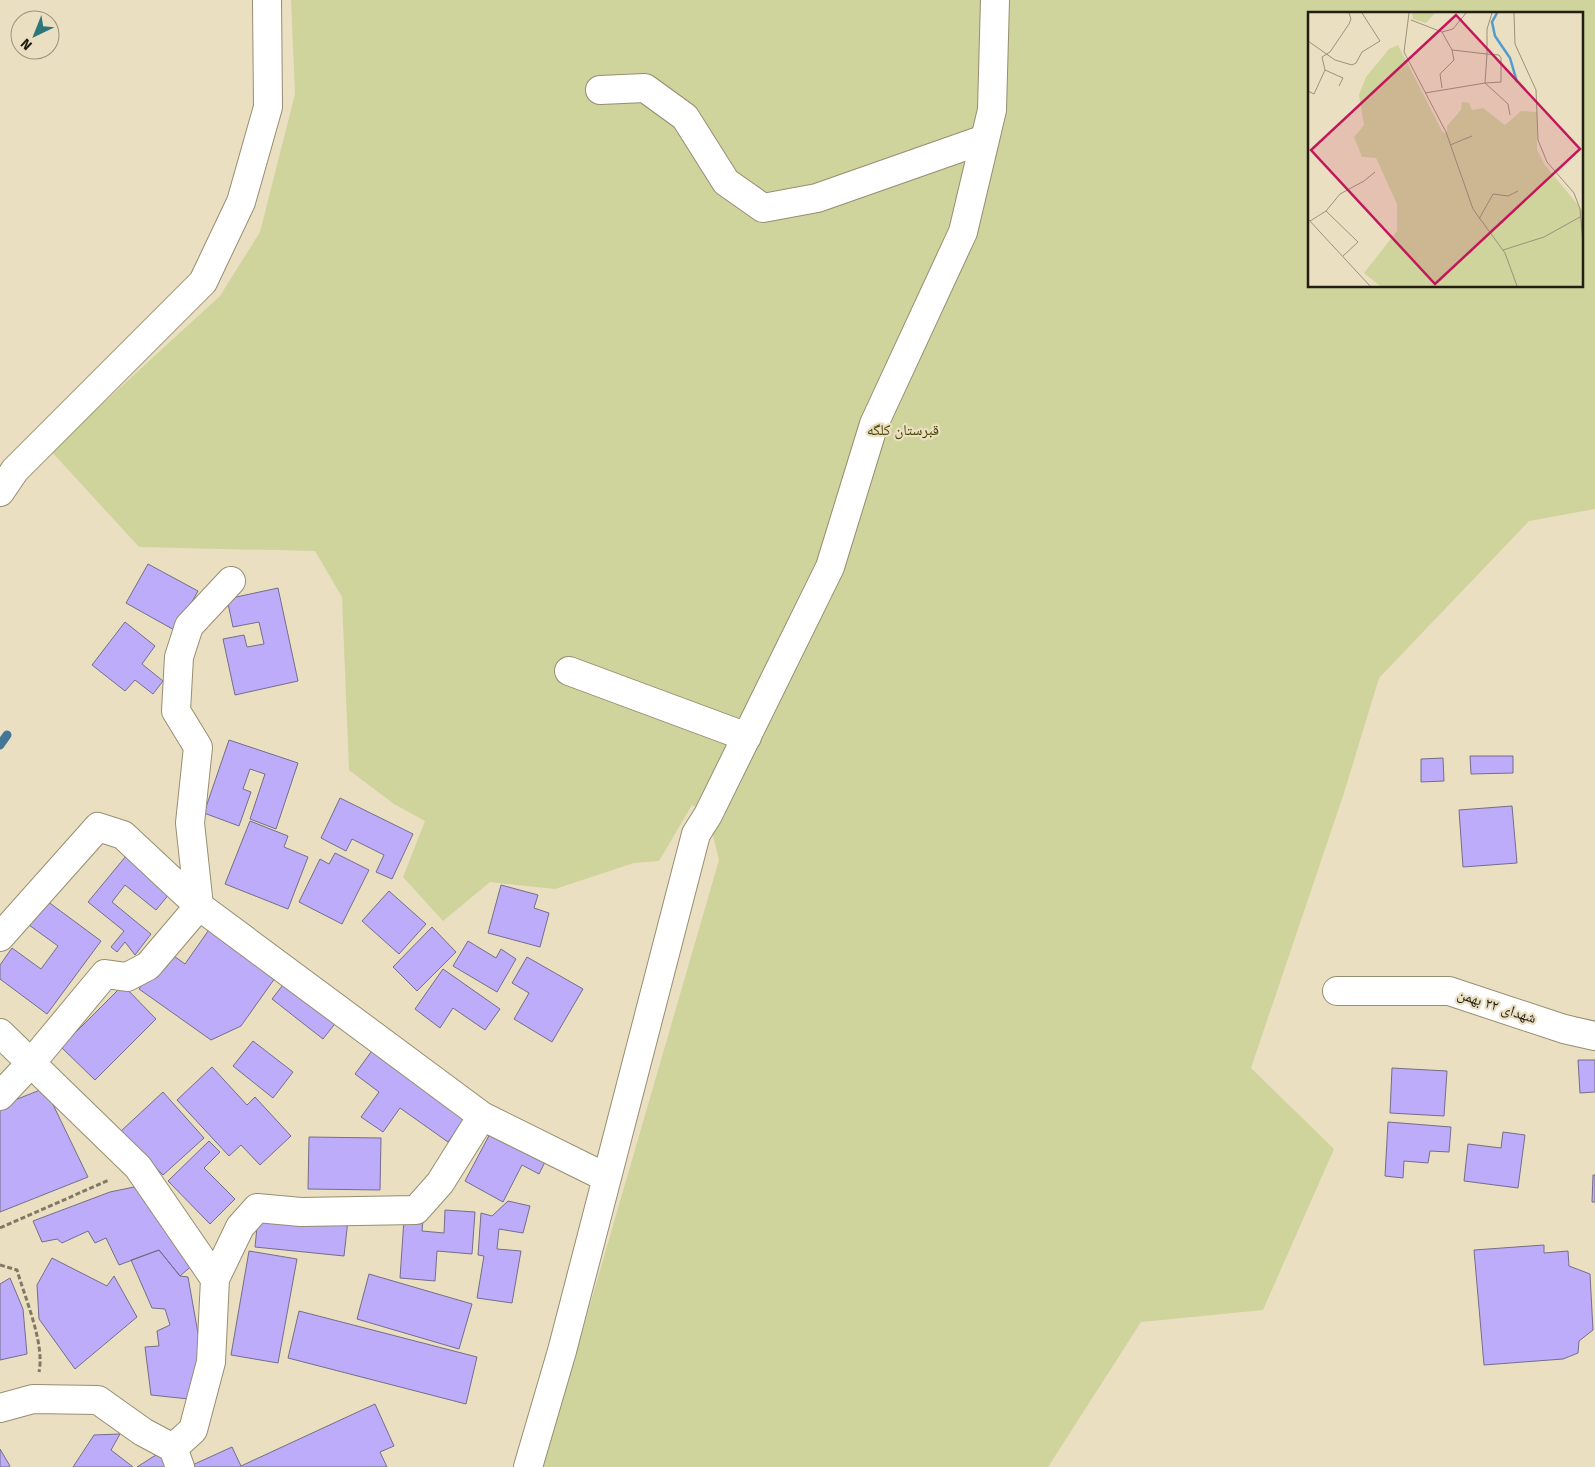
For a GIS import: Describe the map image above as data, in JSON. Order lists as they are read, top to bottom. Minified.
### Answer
{"streets":{"street":["شهدای ۲۲ بهمن"]},"parks":["قبرستان کلگه"],"north":"bottom left"}
